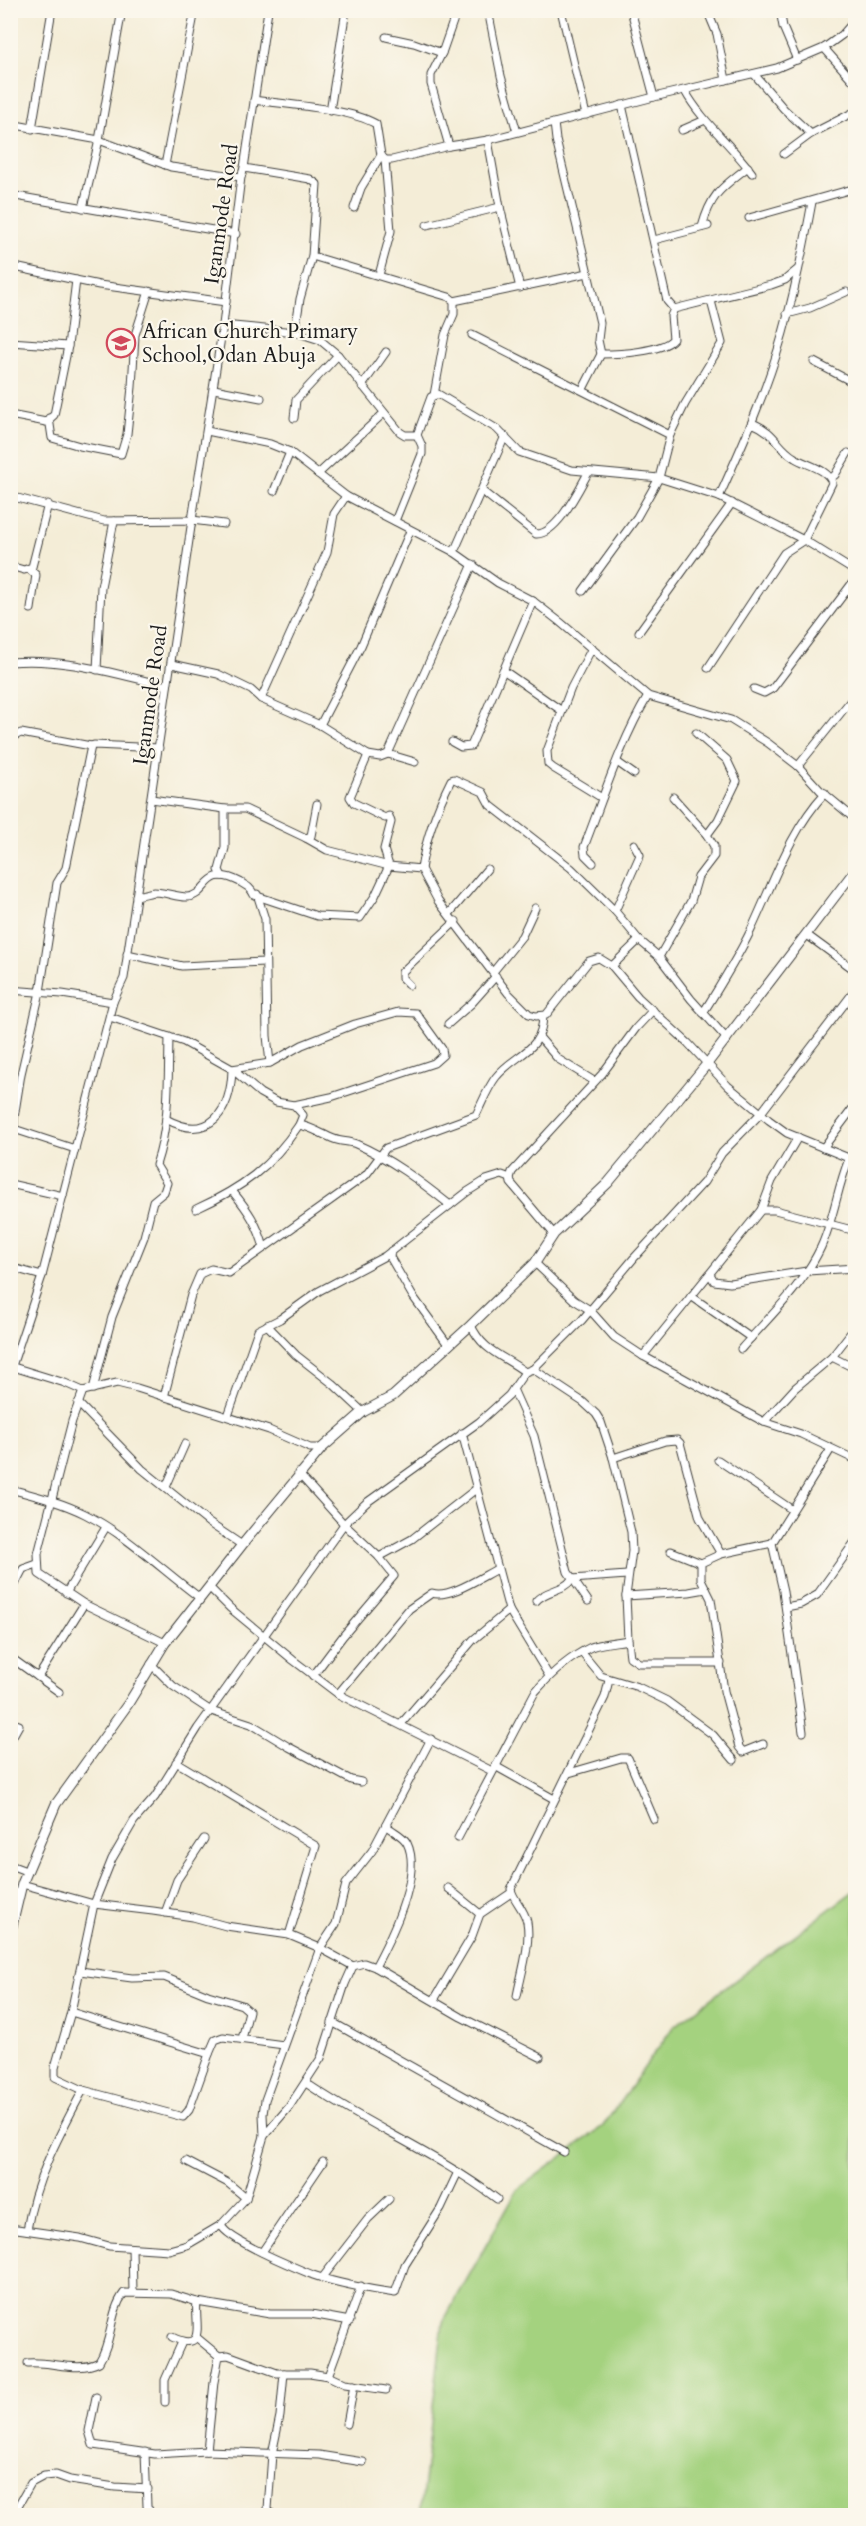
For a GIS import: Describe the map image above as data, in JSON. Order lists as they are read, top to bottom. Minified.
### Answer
{"streets":{"street":["Iganmode Road"]},"places":{"school or university":["African Church Primary School,Odan Abuja"]}}
